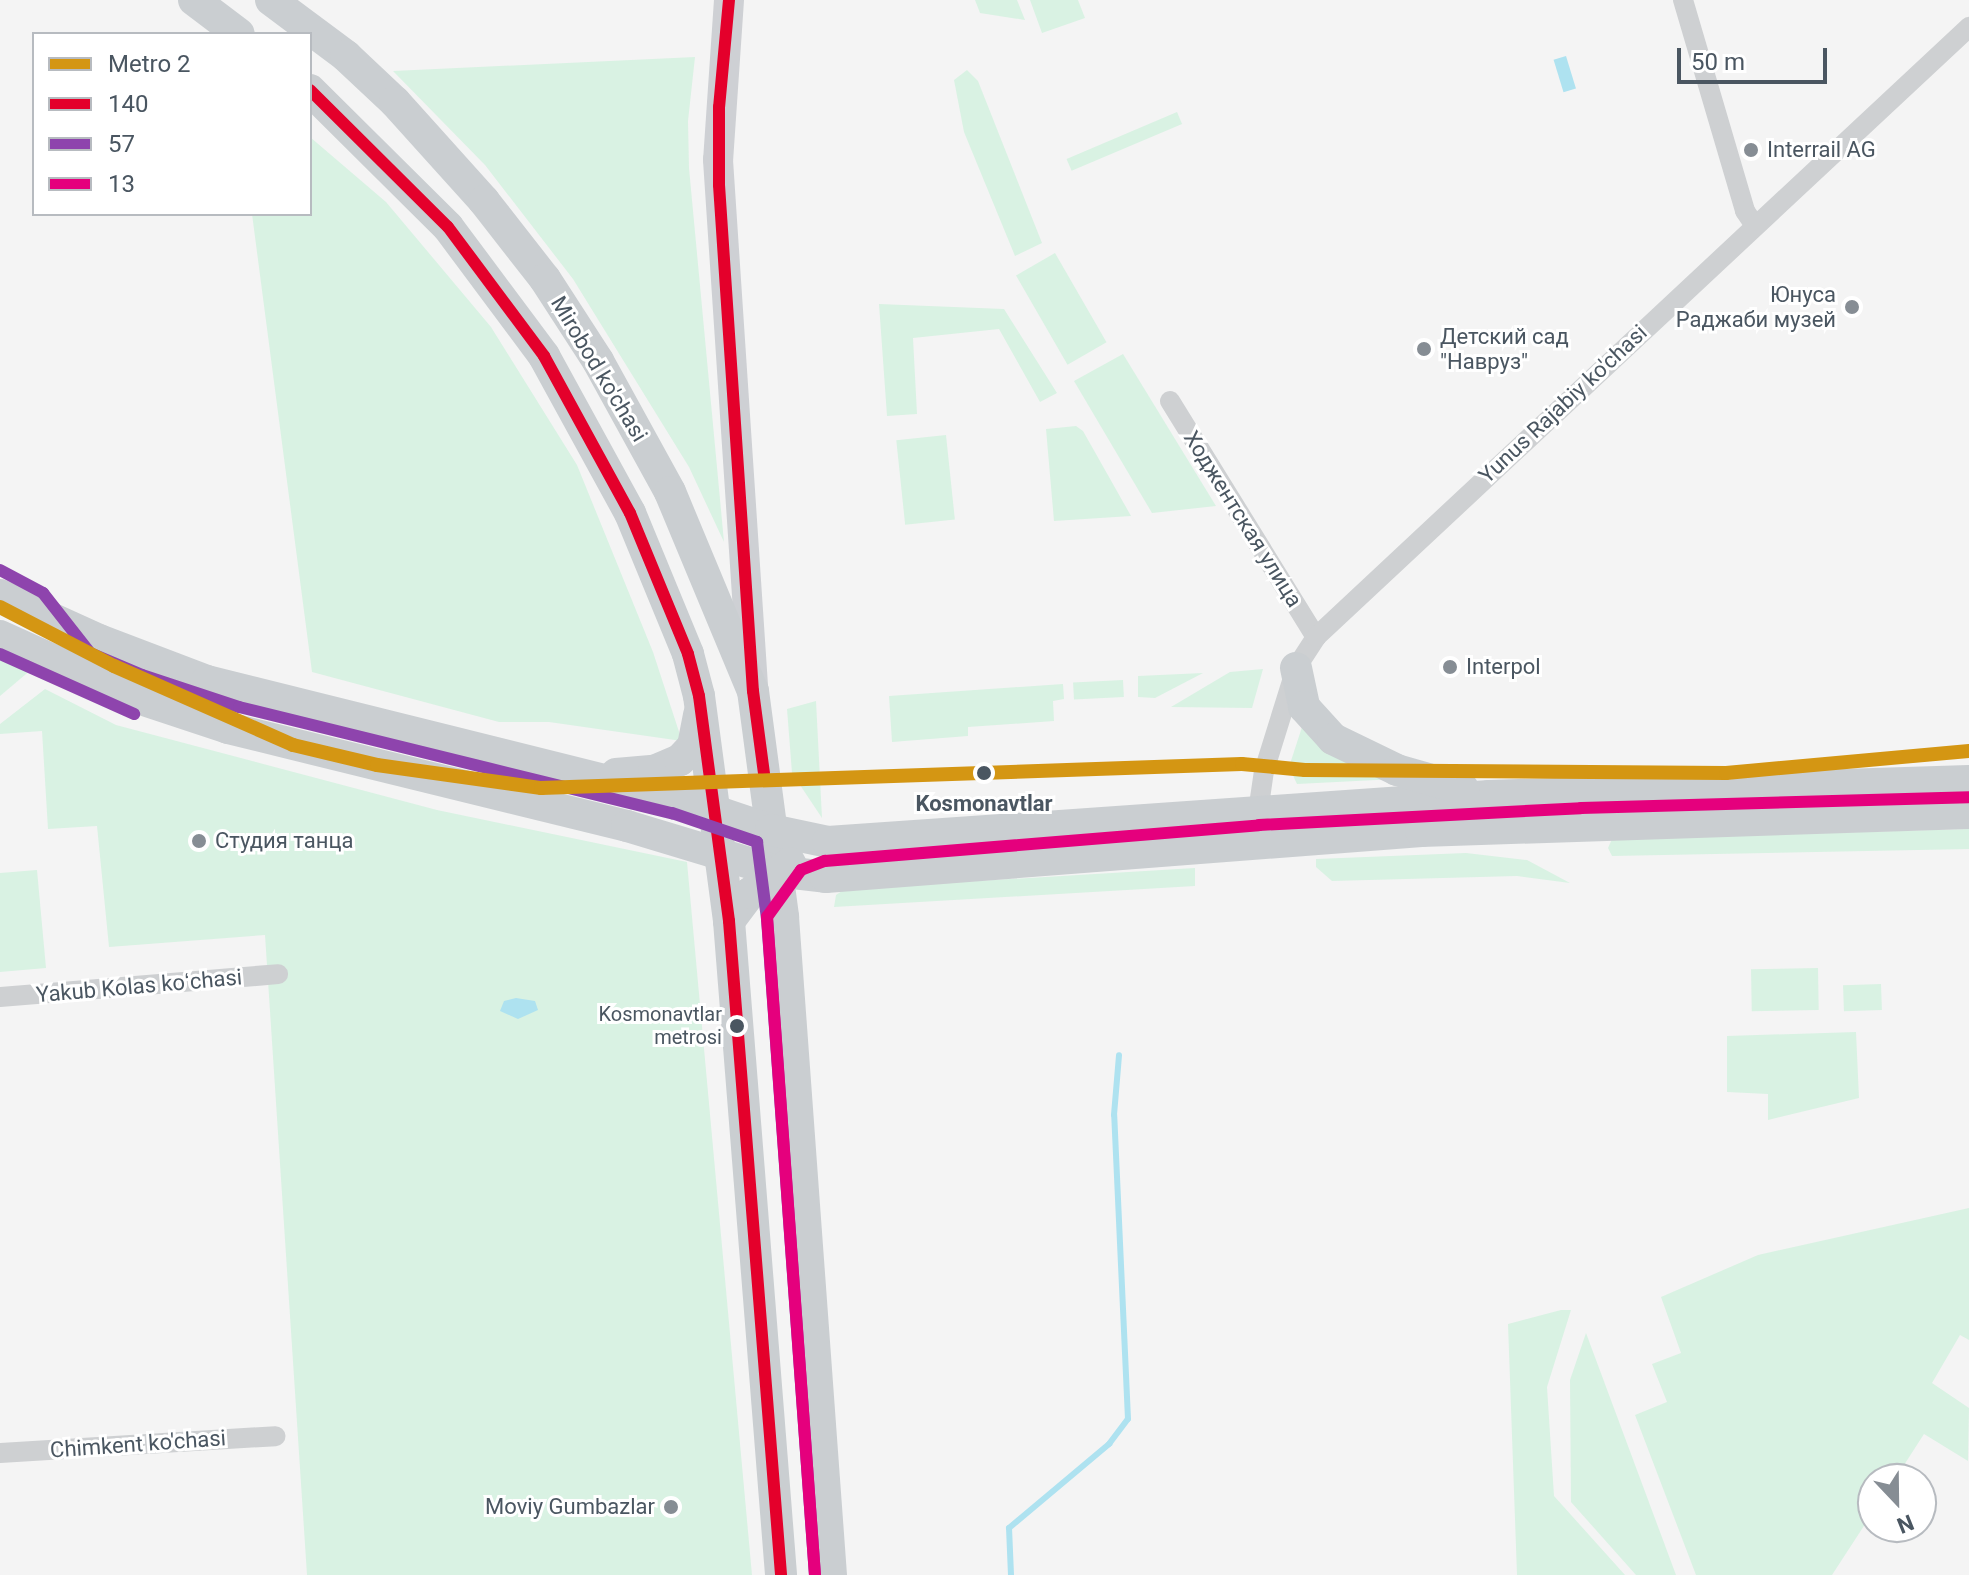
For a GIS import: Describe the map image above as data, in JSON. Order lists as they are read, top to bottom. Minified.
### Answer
{"streets":{"main road":["Mirobod ko'chasi"],"street":["Yunus Rajabiy ko'chasi","Ходжентская улица","Yakub Kolas koʻchasi","Chimkent ko'chasi"]},"crossings":[["Yunus Rajabiy ko'chasi","Ходжентская улица"]],"places":["Interrail AG","Юнуса Раджаби музей","Детский сад \"Навруз\"","Interpol","Kosmonavtlar","Студия танца","Kosmonavtlar metrosi","Moviy Gumbazlar"],"lines":["transit line 140","transit line 57","metro line 2","transit line 13"],"legend":["Metro 2","140","57","13"],"scale_bar":"50 m","north":"bottom"}
